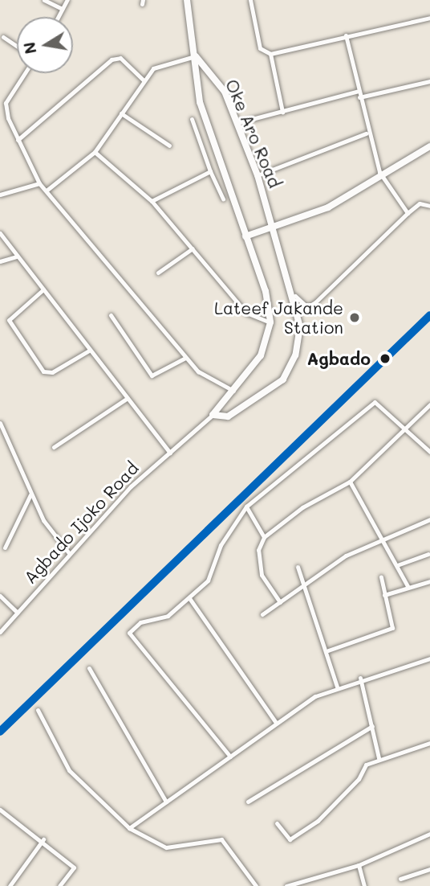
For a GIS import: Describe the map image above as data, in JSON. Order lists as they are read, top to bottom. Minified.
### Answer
{"streets":{"main road":["Oke Aro Road","Agbado Ijoko Road"]},"crossings":[["Oke Aro Road","Agbado Ijoko Road"]],"places":["Lateef Jakande Station","Agbado"],"north":"left"}
